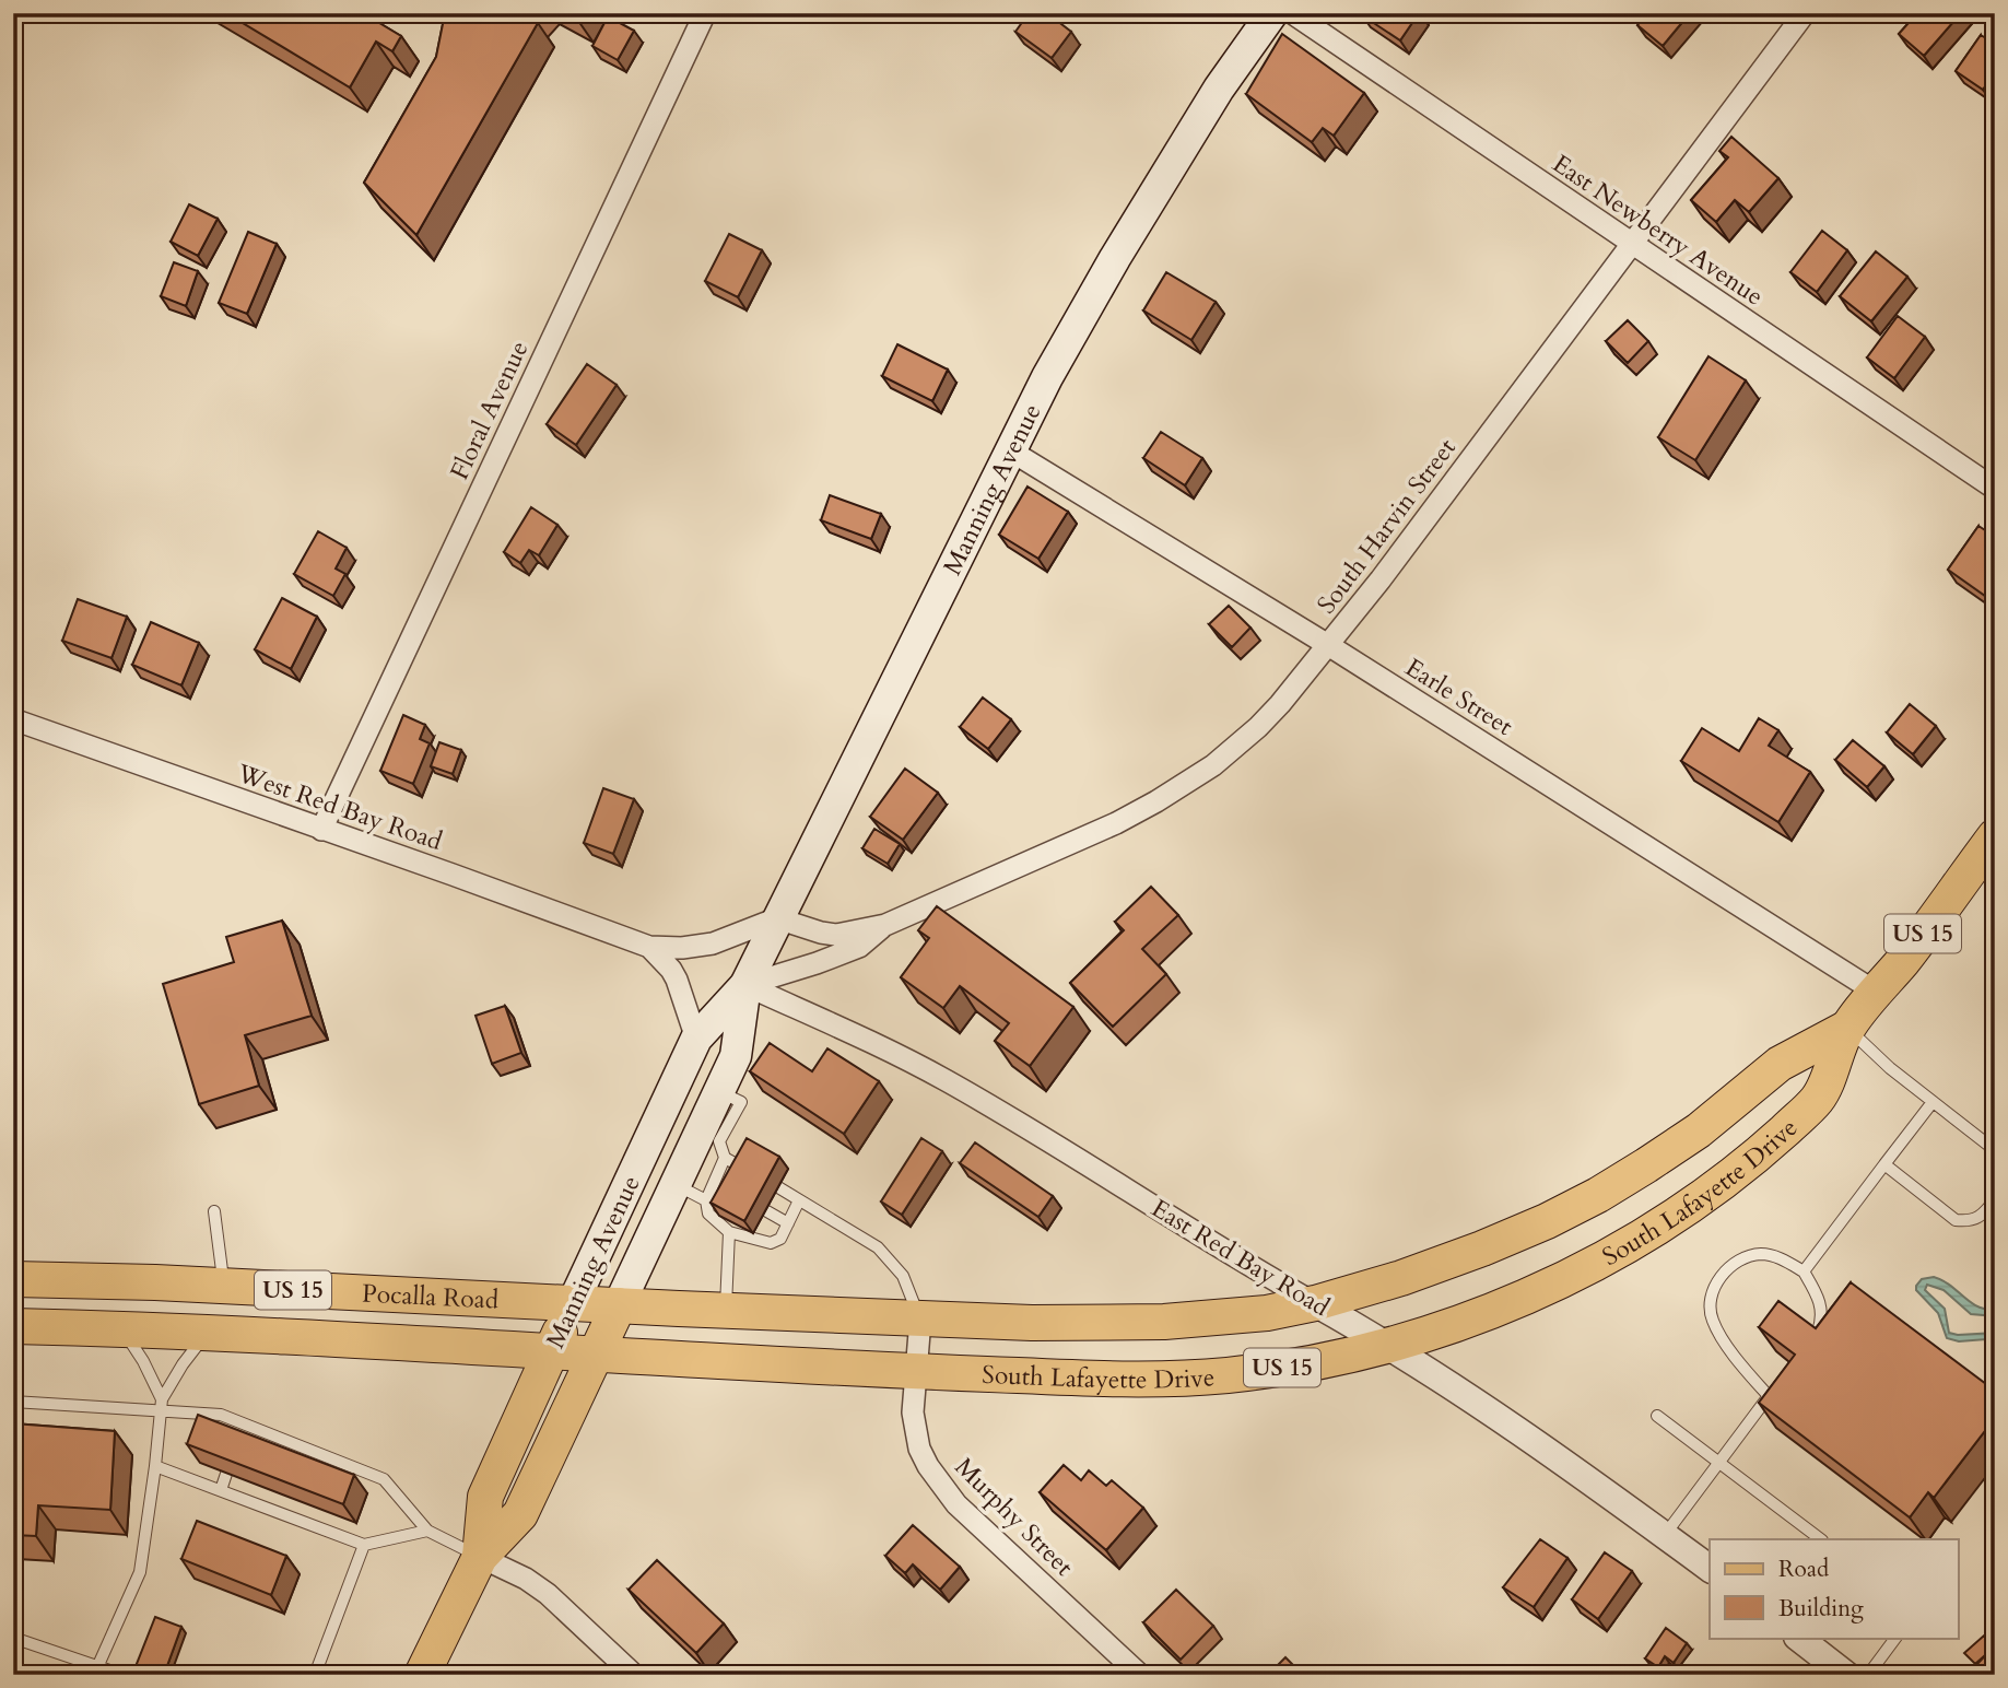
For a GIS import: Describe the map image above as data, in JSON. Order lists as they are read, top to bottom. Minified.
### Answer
{"streets":{"main road":["Manning Avenue","US 15","South Lafayette Drive","Pocalla Road"],"street":["East Newberry Avenue","Floral Avenue","South Harvin Street","Earle Street","West Red Bay Road","East Red Bay Road","Murphy Street"]},"crossings":[["East Newberry Avenue","South Harvin Street"],["Floral Avenue","West Red Bay Road"],["Manning Avenue","South Harvin Street"],["Manning Avenue","Earle Street"],["Manning Avenue","West Red Bay Road"],["Manning Avenue","South Lafayette Drive"],["Manning Avenue","East Red Bay Road"],["Manning Avenue","Pocalla Road"],["South Harvin Street","Earle Street"],["South Harvin Street","West Red Bay Road"],["South Harvin Street","East Red Bay Road"],["Earle Street","South Lafayette Drive"],["South Lafayette Drive","East Red Bay Road"],["South Lafayette Drive","Pocalla Road"],["South Lafayette Drive","Murphy Street"]],"legend":["Road","Building"]}
